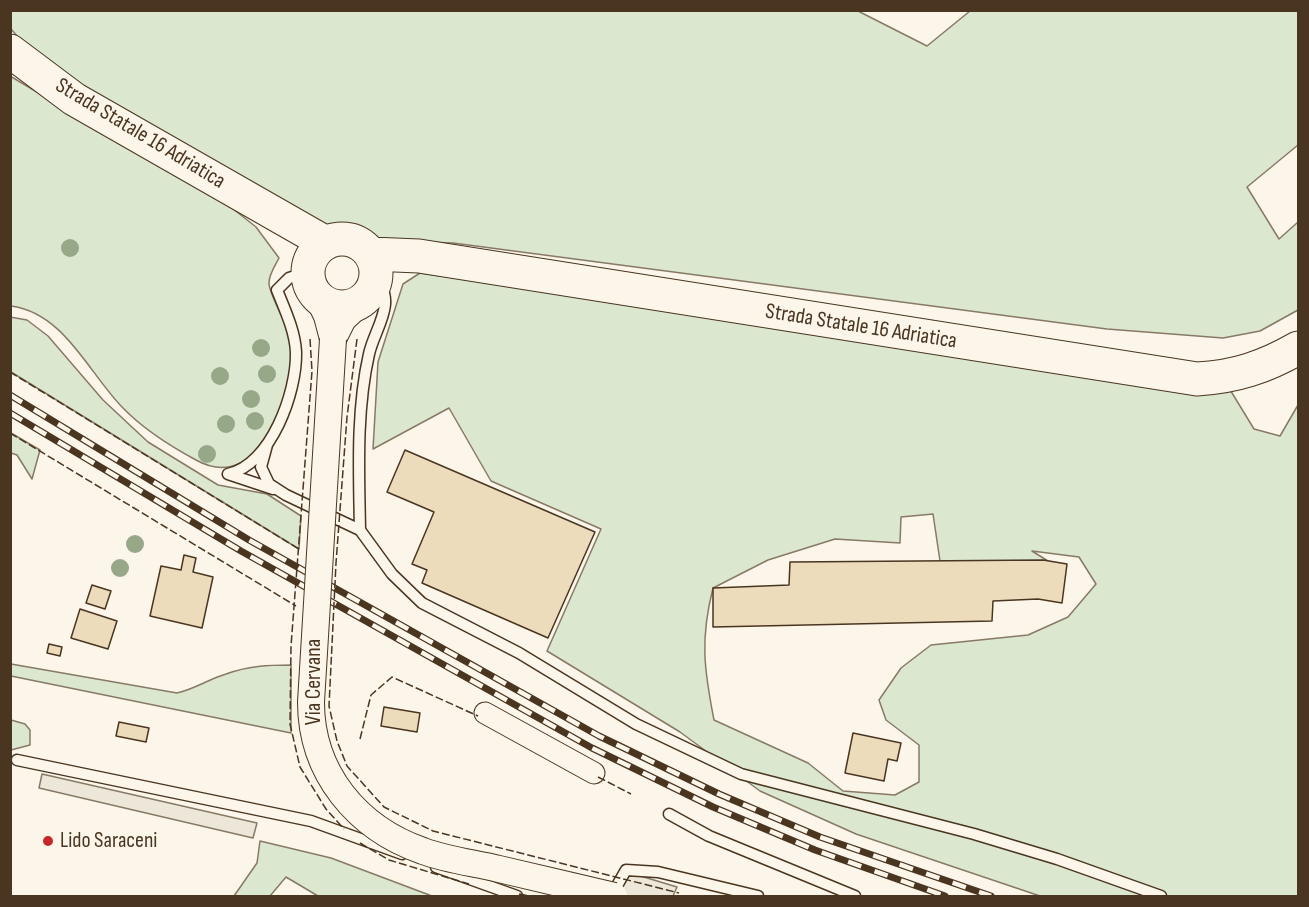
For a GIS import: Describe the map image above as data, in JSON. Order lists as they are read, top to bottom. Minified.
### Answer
{"streets":{"main road":["Strada Statale 16 Adriatica"],"street":["Via Cervana"]},"crossings":[["Strada Statale 16 Adriatica","Via Cervana"]],"places":["Lido Saraceni"]}
